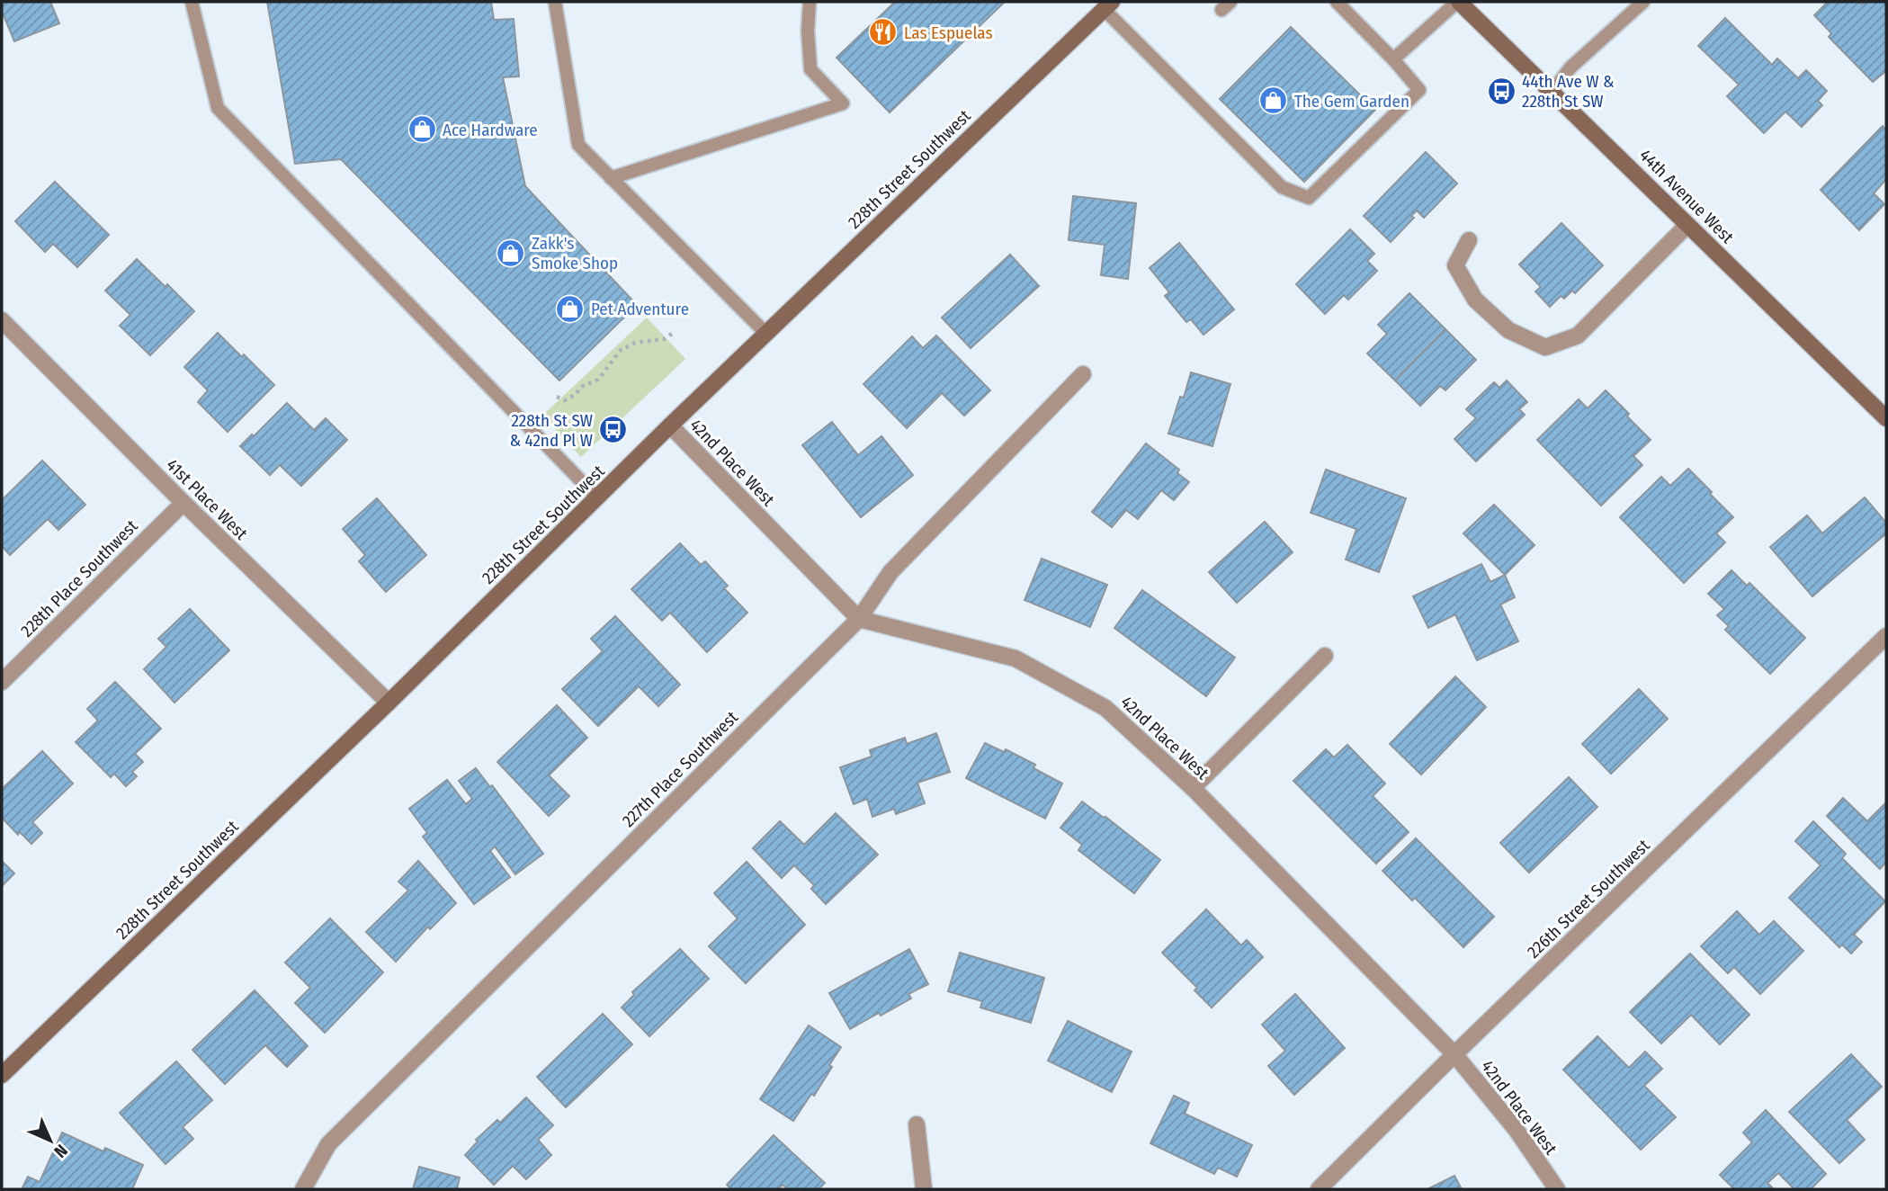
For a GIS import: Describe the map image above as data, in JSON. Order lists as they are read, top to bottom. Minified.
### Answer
{"streets":{"main road":["228th Street Southwest","44th Avenue West"],"street":["42nd Place West","41st Place West","228th Place Southwest","227th Place Southwest","226th Street Southwest"]},"crossings":[["228th Street Southwest","42nd Place West"],["228th Street Southwest","41st Place West"],["42nd Place West","227th Place Southwest"],["42nd Place West","226th Street Southwest"],["41st Place West","228th Place Southwest"]],"places":{"restaurant":["Las Espuelas"],"bus stop":["44th Ave W & 228th St SW","228th St SW & 42nd Pl W"],"shop":["The Gem Garden","Ace Hardware","Zakk's Smoke Shop","Pet Adventure"]},"north":"bottom right"}
